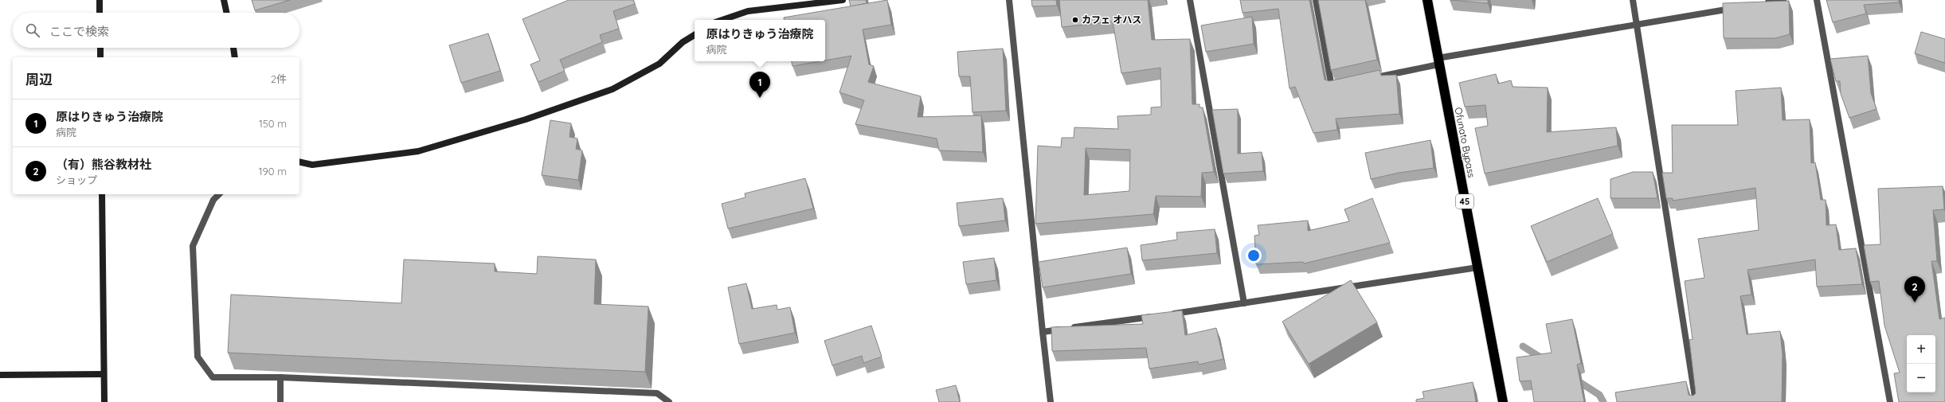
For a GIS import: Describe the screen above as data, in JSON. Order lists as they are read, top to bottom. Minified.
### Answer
{"streets":{"highway":["Ofunato Bypass","45"]},"places":["カフェ オハス"],"page":{"search":"ここで検索","popup":["原はりきゅう治療院","病院"],"heading":["周辺","2件"],"pins":["1","2"],"list":[{"mark":"1","name":"原はりきゅう治療院","note":"病院","value":"150 m"},{"mark":"2","name":"（有）熊谷教材社","note":"ショップ","value":"190 m"}],"map_buttons":["+","−"]}}
